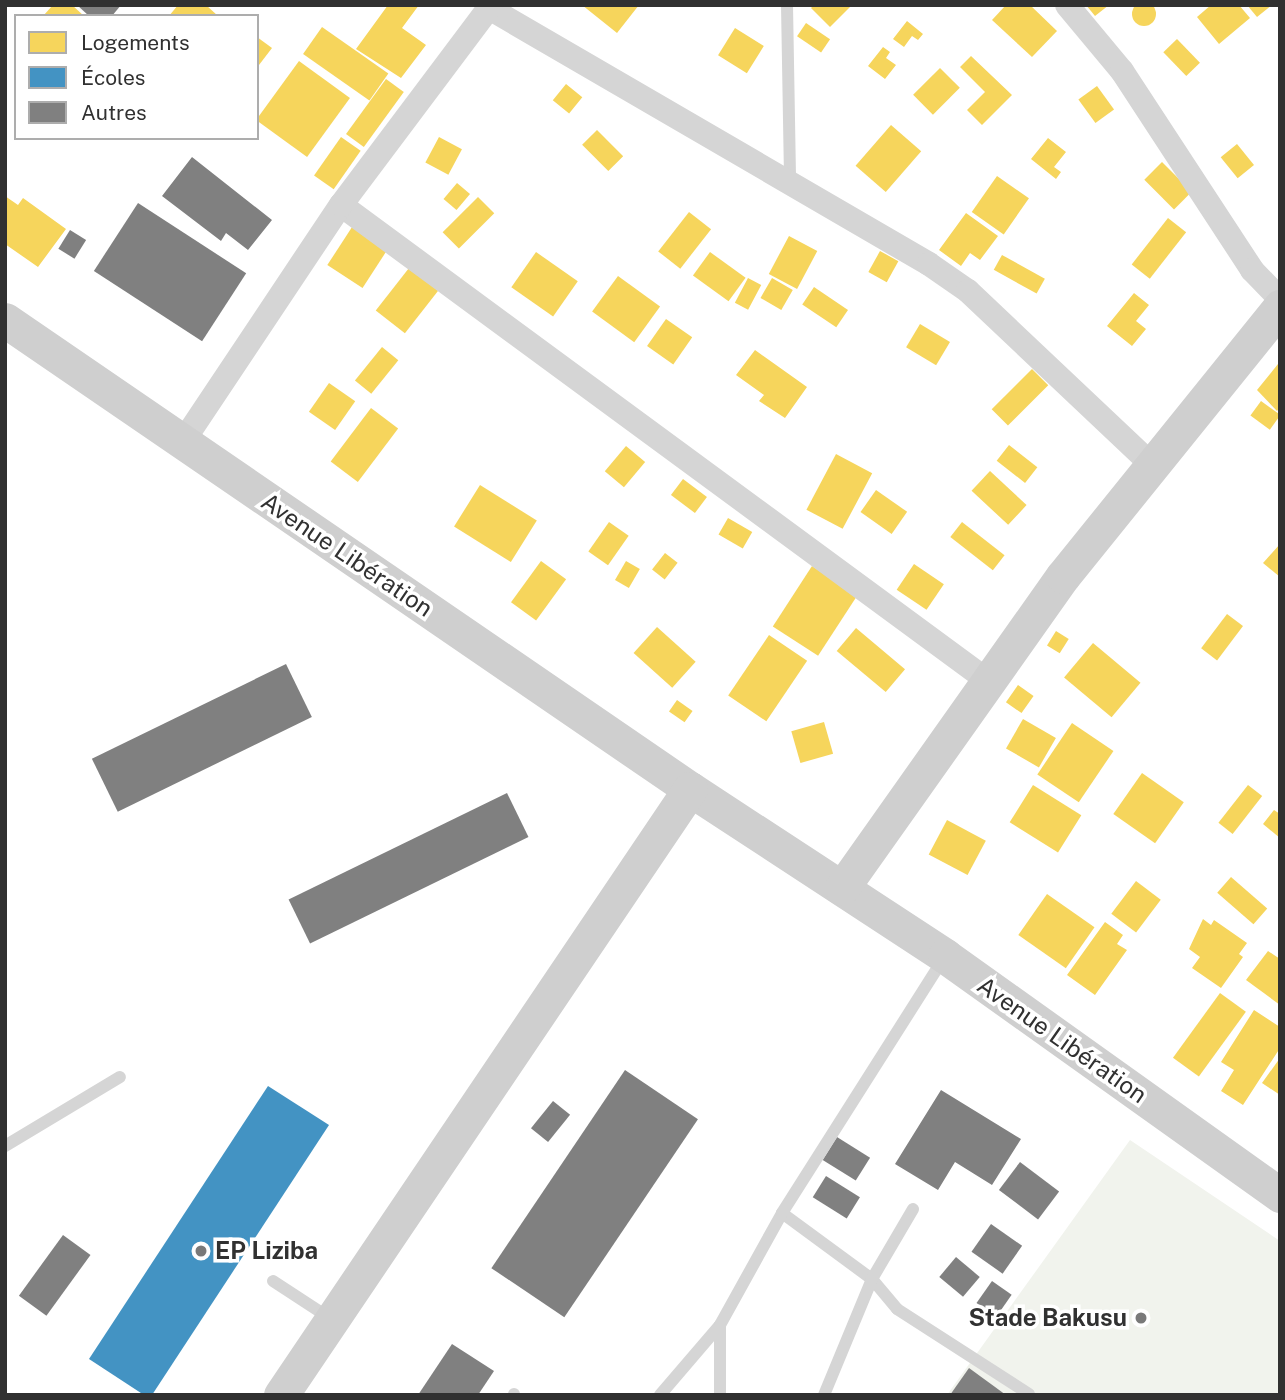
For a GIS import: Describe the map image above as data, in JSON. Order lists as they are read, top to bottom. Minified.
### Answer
{"streets":{"street":["Avenue Libération"]},"places":["EP Liziba","Stade Bakusu"],"legend":["Logements","Écoles","Autres"]}
